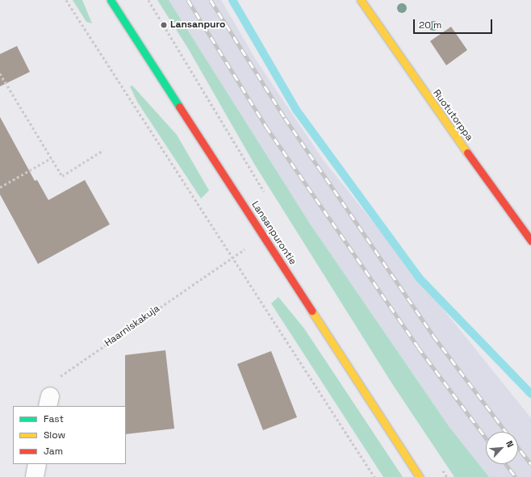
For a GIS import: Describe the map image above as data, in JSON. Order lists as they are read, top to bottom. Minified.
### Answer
{"streets":{"street":["Ruotutorppa","Lansanpurontie"],"path":["Haarniskakuja"]},"places":["Lansanpuro"],"legend":["Fast","Slow","Jam"],"scale_bar":"20 m","north":"top right"}
